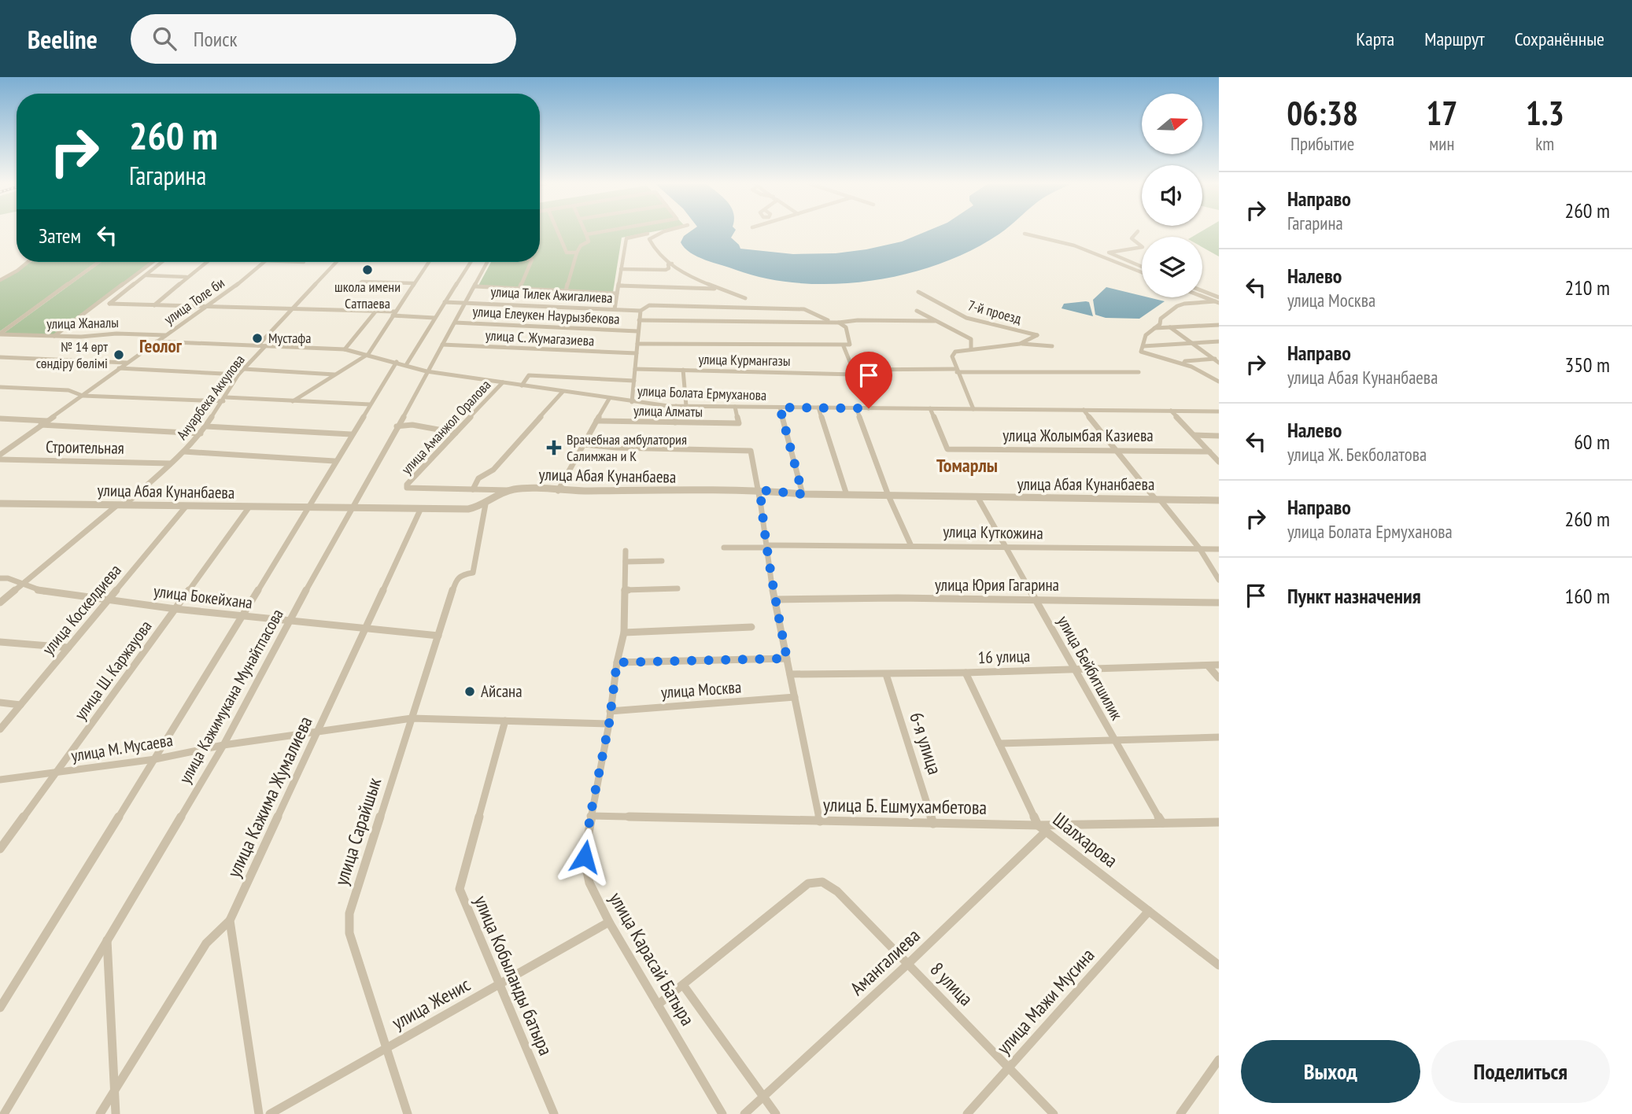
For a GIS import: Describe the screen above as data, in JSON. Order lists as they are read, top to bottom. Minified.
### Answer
{"streets":{"street":["улица Тилек Ажигалиева","улица Толе би","7-й проезд","улица Елеукен Наурызбекова","улица Жаналы","улица С. Жумагазиева","улица Курмангазы","улица Болата Ермуханова","Ануарбека Аккулова","улица Алматы","улица Аманжол Оралова","улица Жолымбая Казиева","Строительная","улица Абая Кунанбаева","улица Куткожина","улица Юрия Гагарина","улица Бокейхана","улица Коскелдиева","16 улица","улица Бейбитшилик","улица Ш. Каржауова","улица Москва","улица Кажимукана Мунайтпасова","6-я улица","улица М. Мусаева","улица Кажима Жумалиева","улица Б. Ешмухамбетова","улица Сарайшык","Шалхарова","улица Карасай Батыра","Амангалиева","улица Кобыланды батыра","8 улица","улица Мажи Мусина","улица Женис"]},"crossings":[["улица Тилек Ажигалиева","улица Кажимукана Мунайтпасова"],["улица Толе би","улица Жаналы"],["улица Толе би","улица Болата Ермуханова"],["улица Толе би","Строительная"],["улица Елеукен Наурызбекова","улица Кажимукана Мунайтпасова"],["улица С. Жумагазиева","улица Кажимукана Мунайтпасова"],["улица Болата Ермуханова","Ануарбека Аккулова"],["улица Болата Ермуханова","улица Алматы"],["улица Болата Ермуханова","улица Аманжол Оралова"],["улица Болата Ермуханова","улица Жолымбая Казиева"],["улица Болата Ермуханова","улица Кажимукана Мунайтпасова"],["Ануарбека Аккулова","Строительная"],["Ануарбека Аккулова","улица Абая Кунанбаева"],["Ануарбека Аккулова","улица Бокейхана"],["улица Абая Кунанбаева","улица Коскелдиева"],["улица Абая Кунанбаева","улица Бейбитшилик"],["улица Абая Кунанбаева","улица Ш. Каржауова"],["улица Абая Кунанбаева","улица Кажимукана Мунайтпасова"],["улица Абая Кунанбаева","улица Кажима Жумалиева"],["улица Куткожина","улица Бейбитшилик"],["улица Юрия Гагарина","улица Бейбитшилик"],["улица Бокейхана","улица Коскелдиева"],["улица Бокейхана","улица Ш. Каржауова"],["улица Бокейхана","улица Кажимукана Мунайтпасова"],["улица Бокейхана","улица Кажима Жумалиева"],["улица Бокейхана","улица Сарайшык"],["16 улица","улица Бейбитшилик"],["16 улица","6-я улица"],["16 улица","Шалхарова"],["улица Бейбитшилик","улица Б. Ешмухамбетова"],["улица Ш. Каржауова","улица М. Мусаева"],["улица Москва","улица Карасай Батыра"],["улица Кажимукана Мунайтпасова","улица М. Мусаева"],["6-я улица","улица Б. Ешмухамбетова"],["улица М. Мусаева","улица Кажима Жумалиева"],["улица М. Мусаева","улица Сарайшык"],["улица М. Мусаева","улица Карасай Батыра"],["улица М. Мусаева","улица Кобыланды батыра"],["улица Б. Ешмухамбетова","Шалхарова"],["улица Б. Ешмухамбетова","улица Карасай Батыра"],["улица Б. Ешмухамбетова","Амангалиева"],["улица Сарайшык","улица Женис"],["Шалхарова","Амангалиева"],["Шалхарова","улица Мажи Мусина"],["улица Карасай Батыра","улица Женис"],["Амангалиева","8 улица"],["улица Кобыланды батыра","улица Женис"],["8 улица","улица Мажи Мусина"]],"districts":["Геолог","Томарлы"],"places":{"other":["школа имени Сатпаева","Мустафа","№ 14 өрт сөндіру бөлімі","Айсана"],"health":["Врачебная амбулатория Салимжан и К"]},"north":"right","page":{"header":"Beeline","search":"Поиск","nav":["Карта","Маршрут","Сохранённые"],"eta":["06:38","Прибытие","17","мин","1.3","km"],"turn":["260 m","Гагарина"],"list":[{"name":"Направо","note":"Гагарина","value":"260 m"},{"name":"Налево","note":"улица Москва","value":"210 m"},{"name":"Направо","note":"улица Абая Кунанбаева","value":"350 m"},{"name":"Налево","note":"улица Ж. Бекболатова","value":"60 m"},{"name":"Направо","note":"улица Болата Ермуханова","value":"260 m"},{"name":"Пункт назначения","value":"160 m"}],"then":"Затем","buttons":["Выход","Поделиться"]}}
